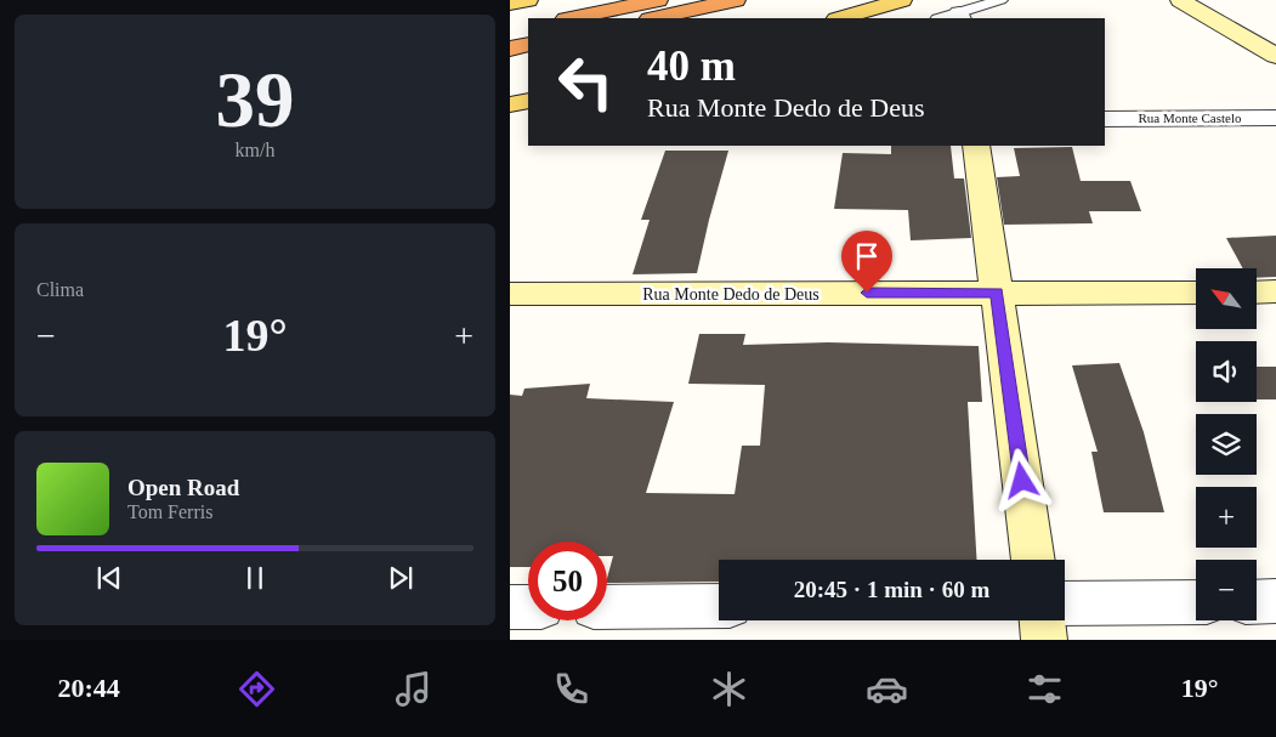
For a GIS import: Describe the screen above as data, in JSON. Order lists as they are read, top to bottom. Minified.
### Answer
{"streets":{"street":["Rua Monte Castelo","Rua Monte Dedo de Deus"]},"north":"top left","page":{"tile":[["39","km/h"],"Clima"],"turn":["40 m","Rua Monte Dedo de Deus"],"map_buttons":["+","−"],"heat":["−","19°","+"],"song":["Open Road","Tom Ferris"],"limit":"50","trip":"20:45 · 1 min · 60 m","tabs":["20:44","19°"]}}
